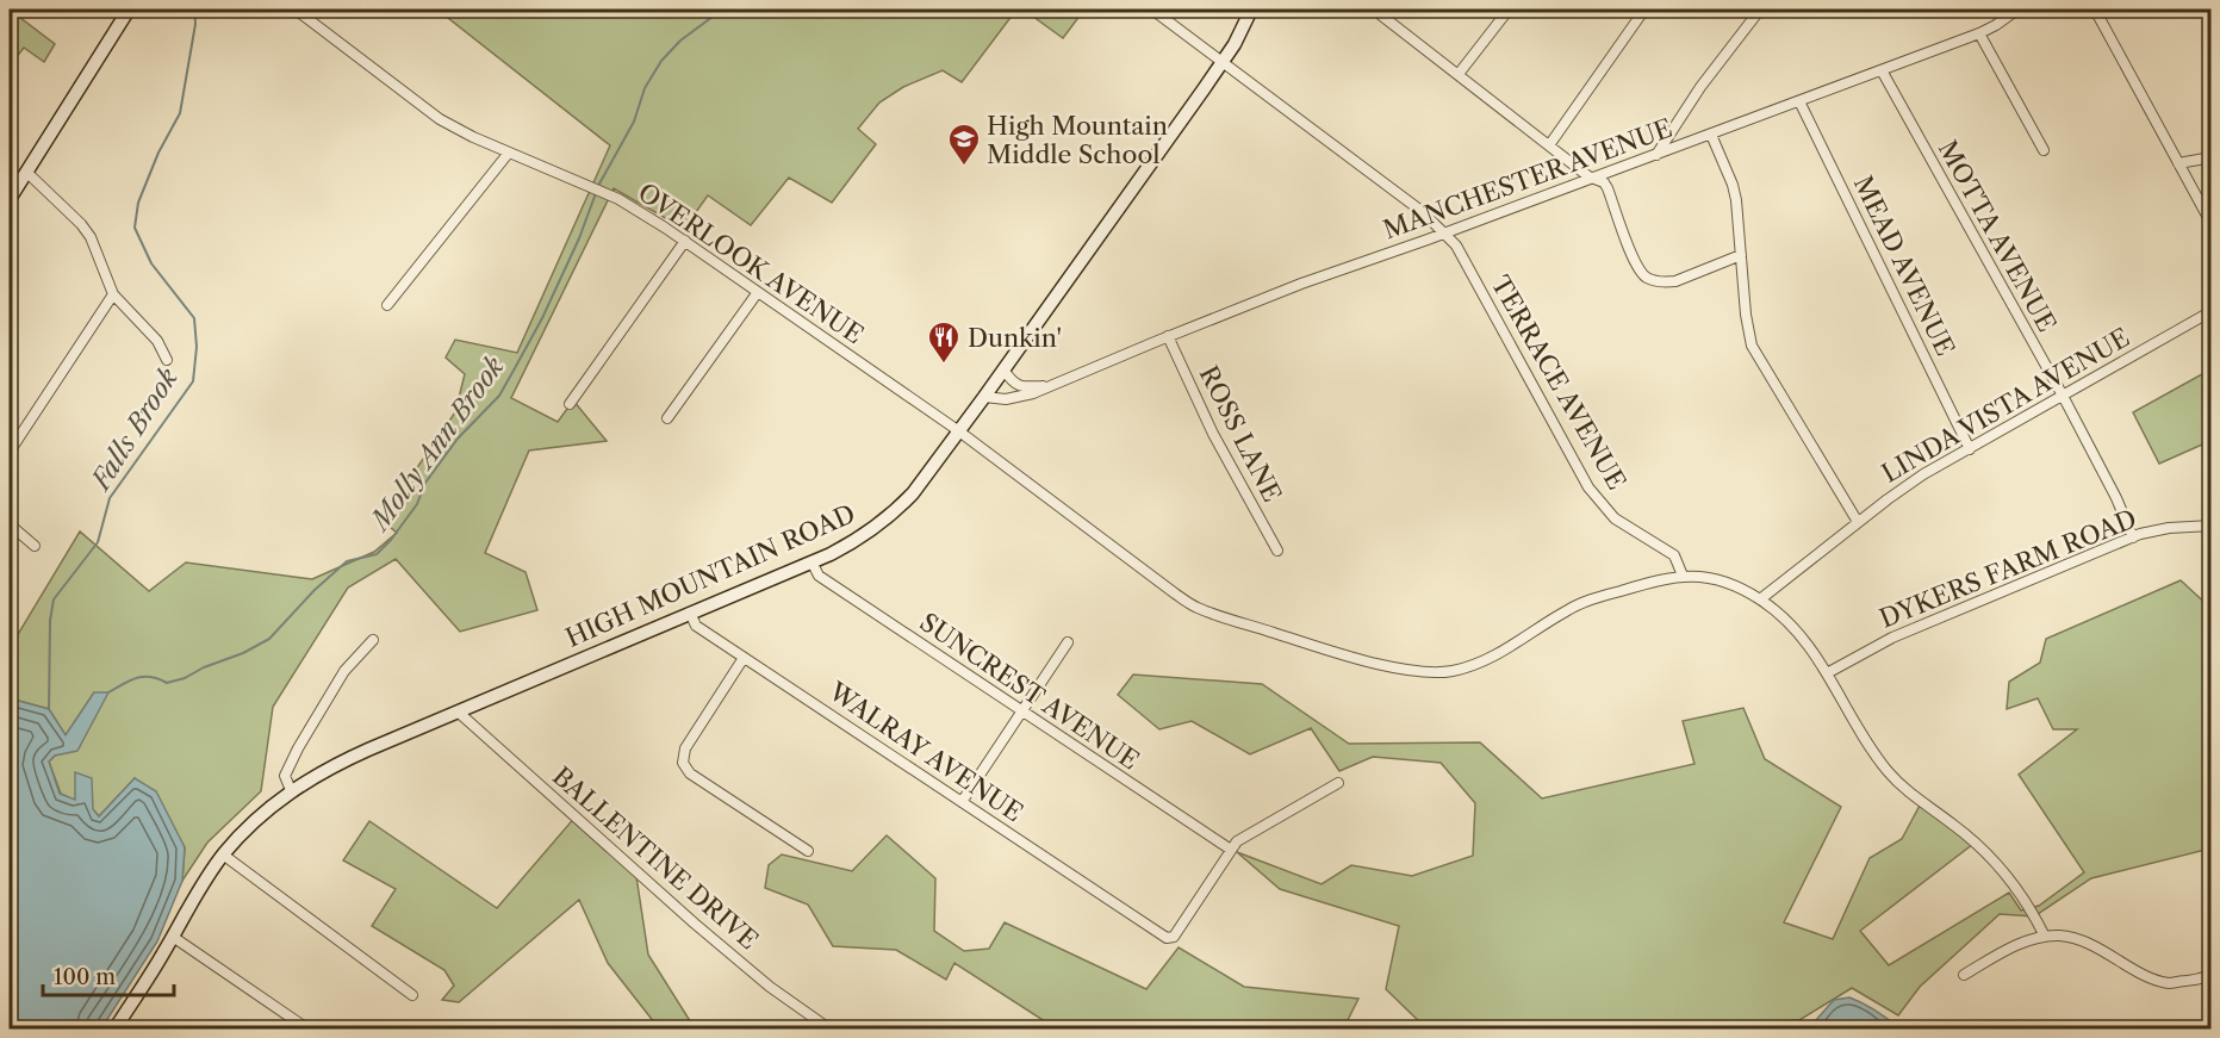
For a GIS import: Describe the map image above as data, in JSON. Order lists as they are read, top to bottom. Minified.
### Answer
{"streets":{"street":["MANCHESTER AVENUE","MOTTA AVENUE","OVERLOOK AVENUE","MEAD AVENUE","TERRACE AVENUE","LINDA VISTA AVENUE","ROSS LANE","DYKERS FARM ROAD","HIGH MOUNTAIN ROAD","SUNCREST AVENUE","WALRAY AVENUE","BALLENTINE DRIVE"]},"crossings":[["MANCHESTER AVENUE","MOTTA AVENUE"],["MANCHESTER AVENUE","MEAD AVENUE"],["MANCHESTER AVENUE","TERRACE AVENUE"],["MANCHESTER AVENUE","ROSS LANE"],["MANCHESTER AVENUE","HIGH MOUNTAIN ROAD"],["MOTTA AVENUE","LINDA VISTA AVENUE"],["MOTTA AVENUE","DYKERS FARM ROAD"],["OVERLOOK AVENUE","HIGH MOUNTAIN ROAD"],["MEAD AVENUE","LINDA VISTA AVENUE"],["TERRACE AVENUE","HIGH MOUNTAIN ROAD"],["HIGH MOUNTAIN ROAD","SUNCREST AVENUE"],["HIGH MOUNTAIN ROAD","WALRAY AVENUE"],["HIGH MOUNTAIN ROAD","BALLENTINE DRIVE"],["SUNCREST AVENUE","WALRAY AVENUE"]],"water":["Falls Brook","Molly Ann Brook"],"places":{"school or university":["High Mountain Middle School"],"restaurant":["Dunkin'"]},"scale_bar":"100 m"}
